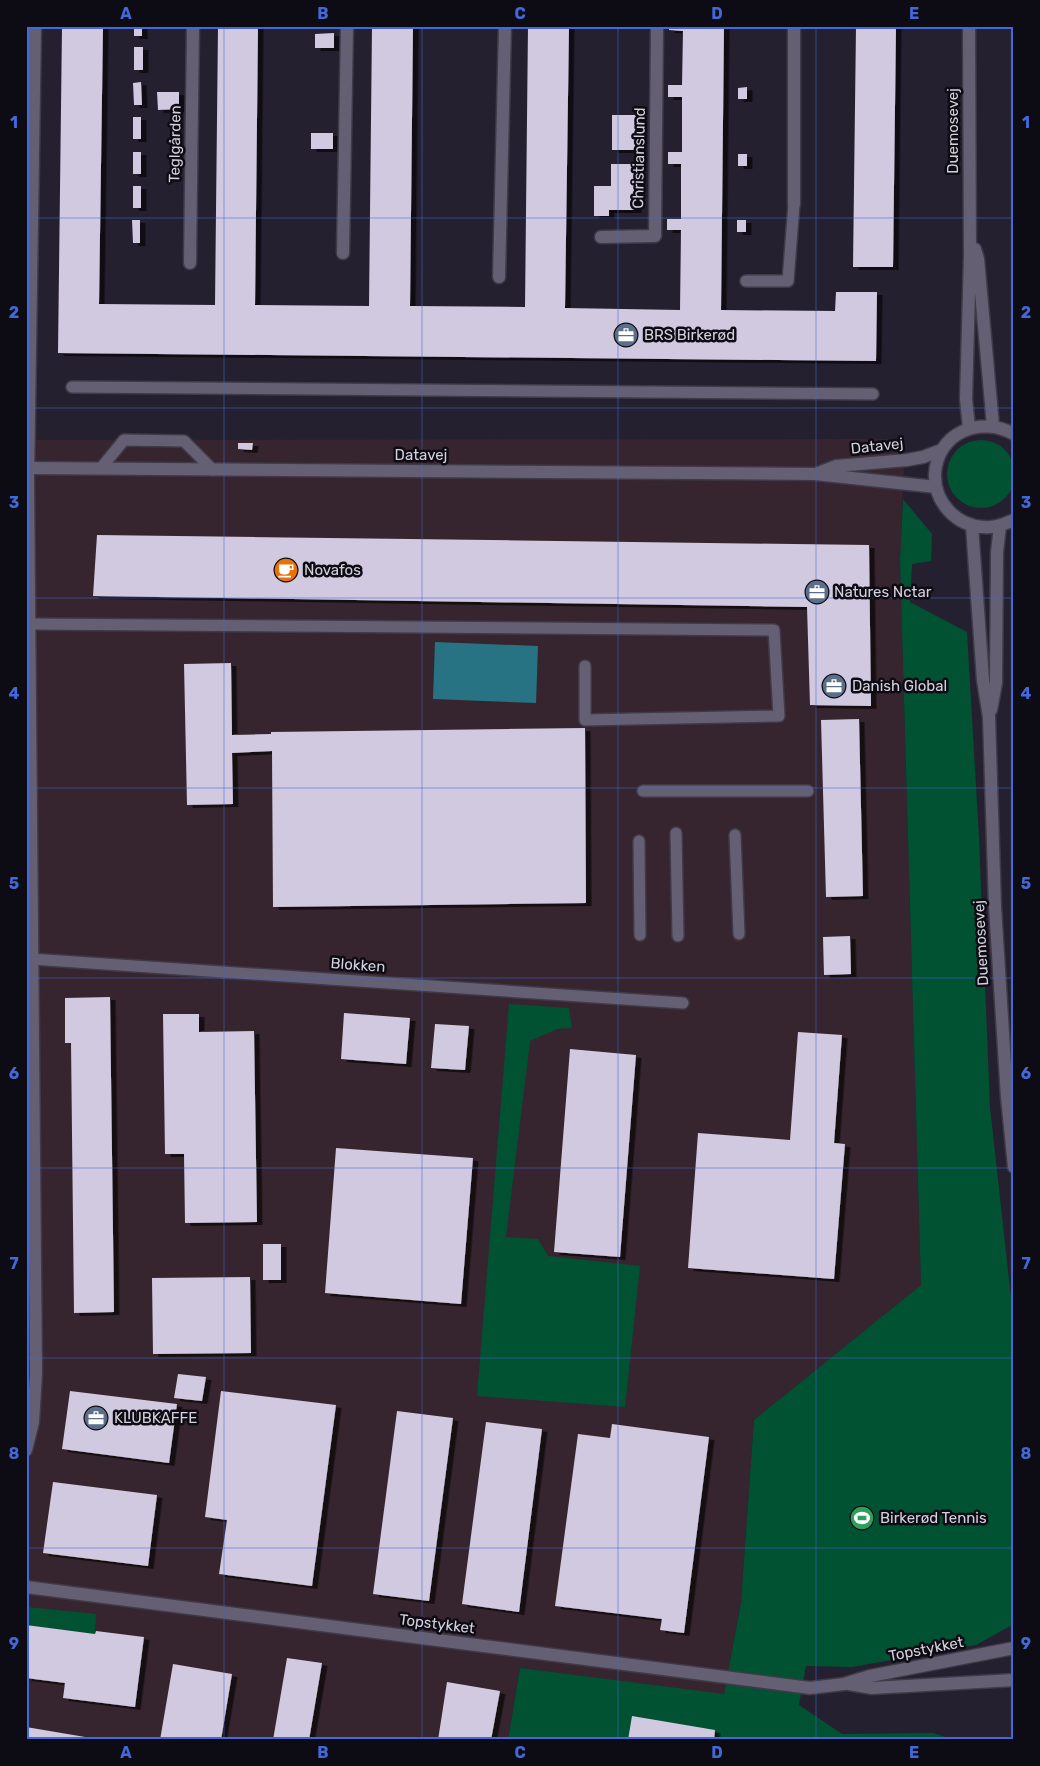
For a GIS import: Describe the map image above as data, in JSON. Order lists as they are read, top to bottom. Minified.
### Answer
{"streets":{"street":["Duemosevej","Teglgården","Christianslund","Datavej","Topstykket"],"lane":["Blokken"]},"places":{"office":["BRS Birkerød","Natures Nctar","Danish Global","KLUBKAFFE"],"cafe":["Novafos"],"sports":["Birkerød Tennis"]},"grid":{"columns":["A","B","C","D","E"],"rows":["1","2","3","4","5","6","7","8","9"]}}
